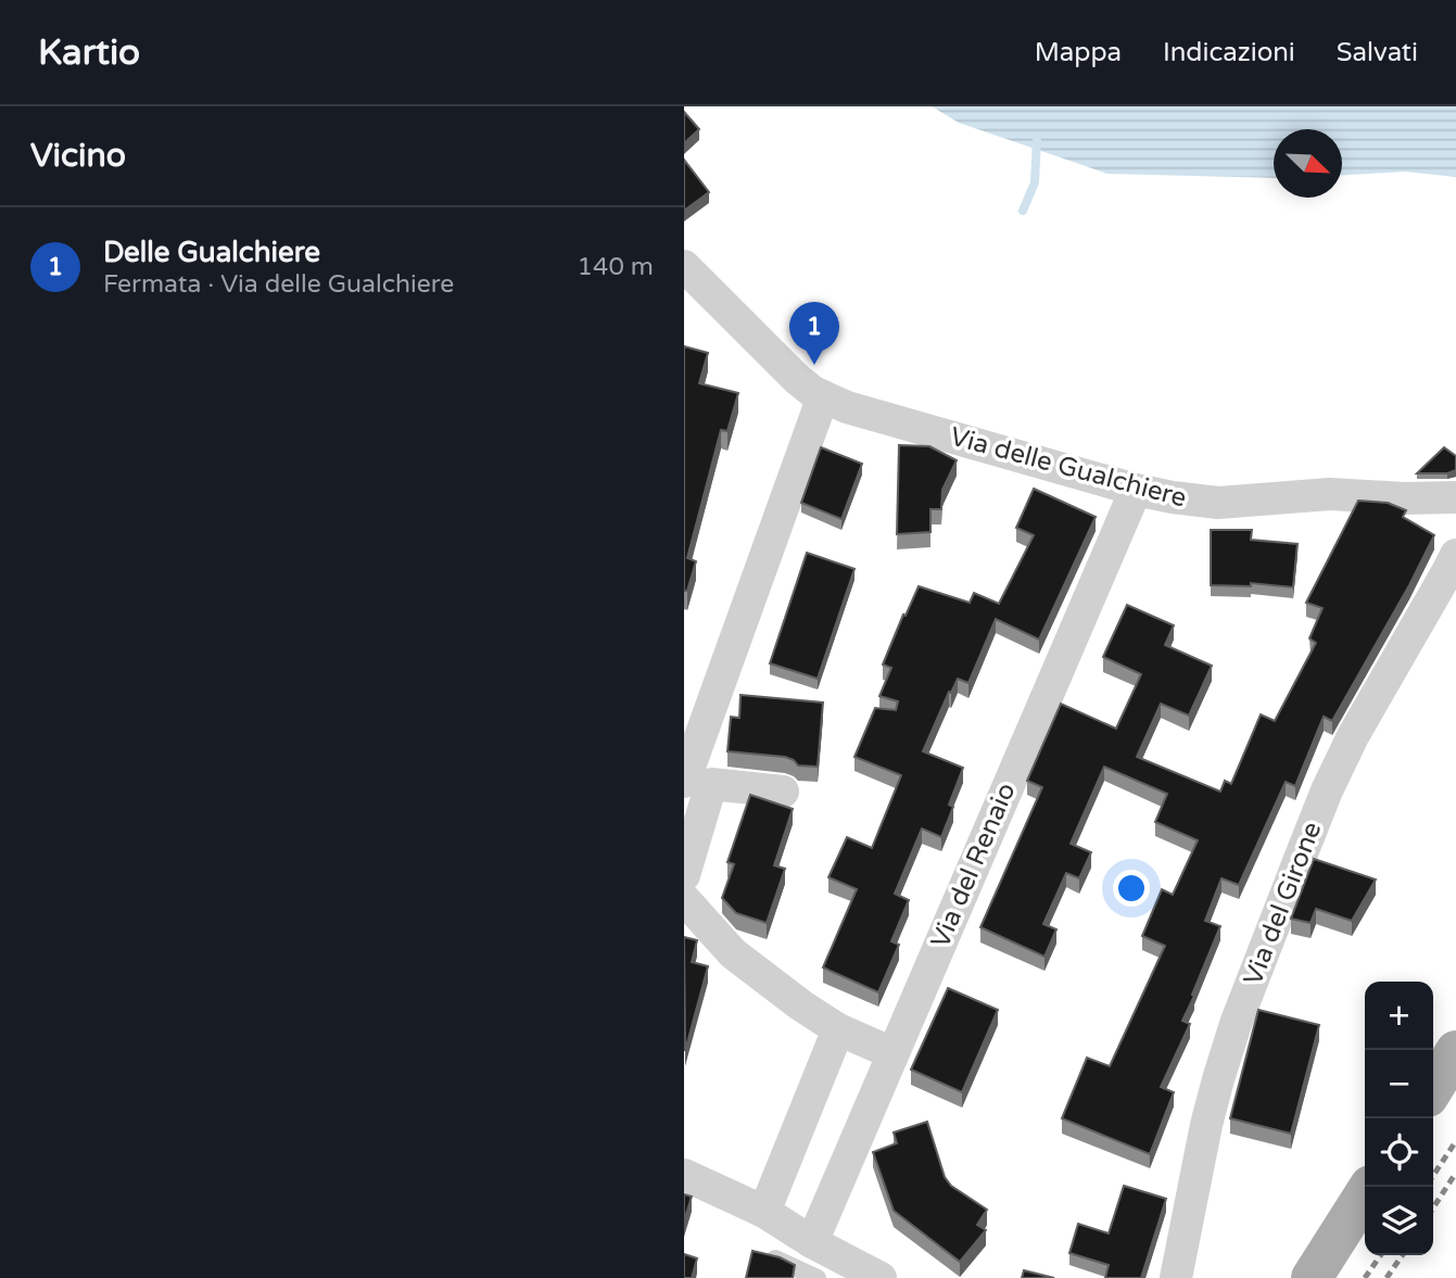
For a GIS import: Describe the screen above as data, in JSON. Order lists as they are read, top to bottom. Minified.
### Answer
{"streets":{"street":["Via delle Gualchiere","Via del Renaio","Via del Girone"]},"crossings":[["Via delle Gualchiere","Via del Renaio"]],"north":"bottom right","page":{"header":"Kartio","nav":["Mappa","Indicazioni","Salvati"],"heading":"Vicino","list":[{"mark":"1","name":"Delle Gualchiere","note":"Fermata · Via delle Gualchiere","value":"140 m"}],"pins":"1","map_buttons":["+","−"]}}
